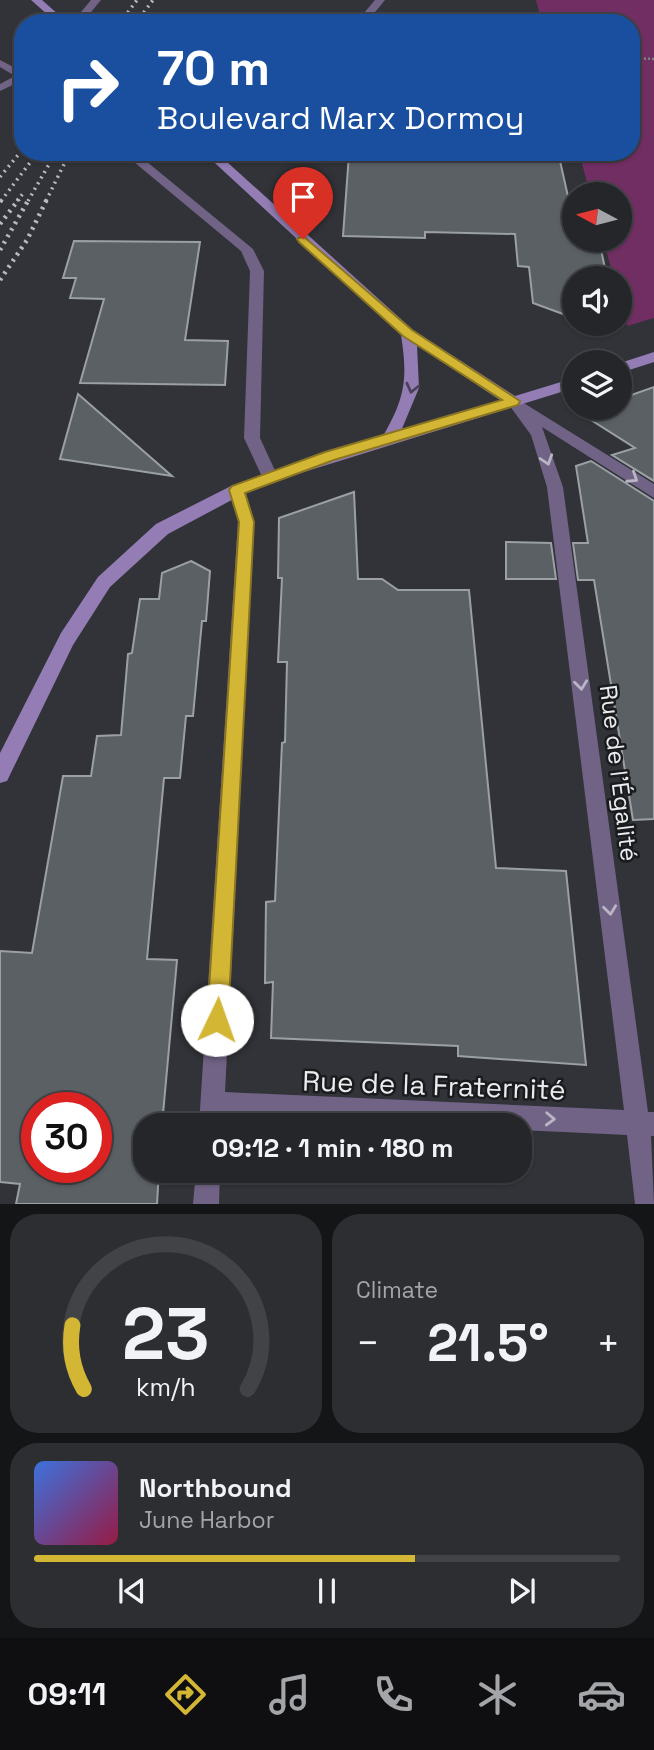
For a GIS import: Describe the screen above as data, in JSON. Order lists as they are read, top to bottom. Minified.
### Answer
{"streets":{"street":["Rue de l'Égalité","Rue de la Fraternité"]},"crossings":[["Rue de l'Égalité","Rue de la Fraternité"]],"one_way":["Rue de l'Égalité","Rue de la Fraternité"],"north":"left","page":{"turn":["70 m","Boulevard Marx Dormoy"],"limit":"30","trip":"09:12 · 1 min · 180 m","tile":"Climate","heat":["−","21.5°","+"],"song":["Northbound","June Harbor"],"tabs":"09:11","gauge":["23","km/h"]}}
